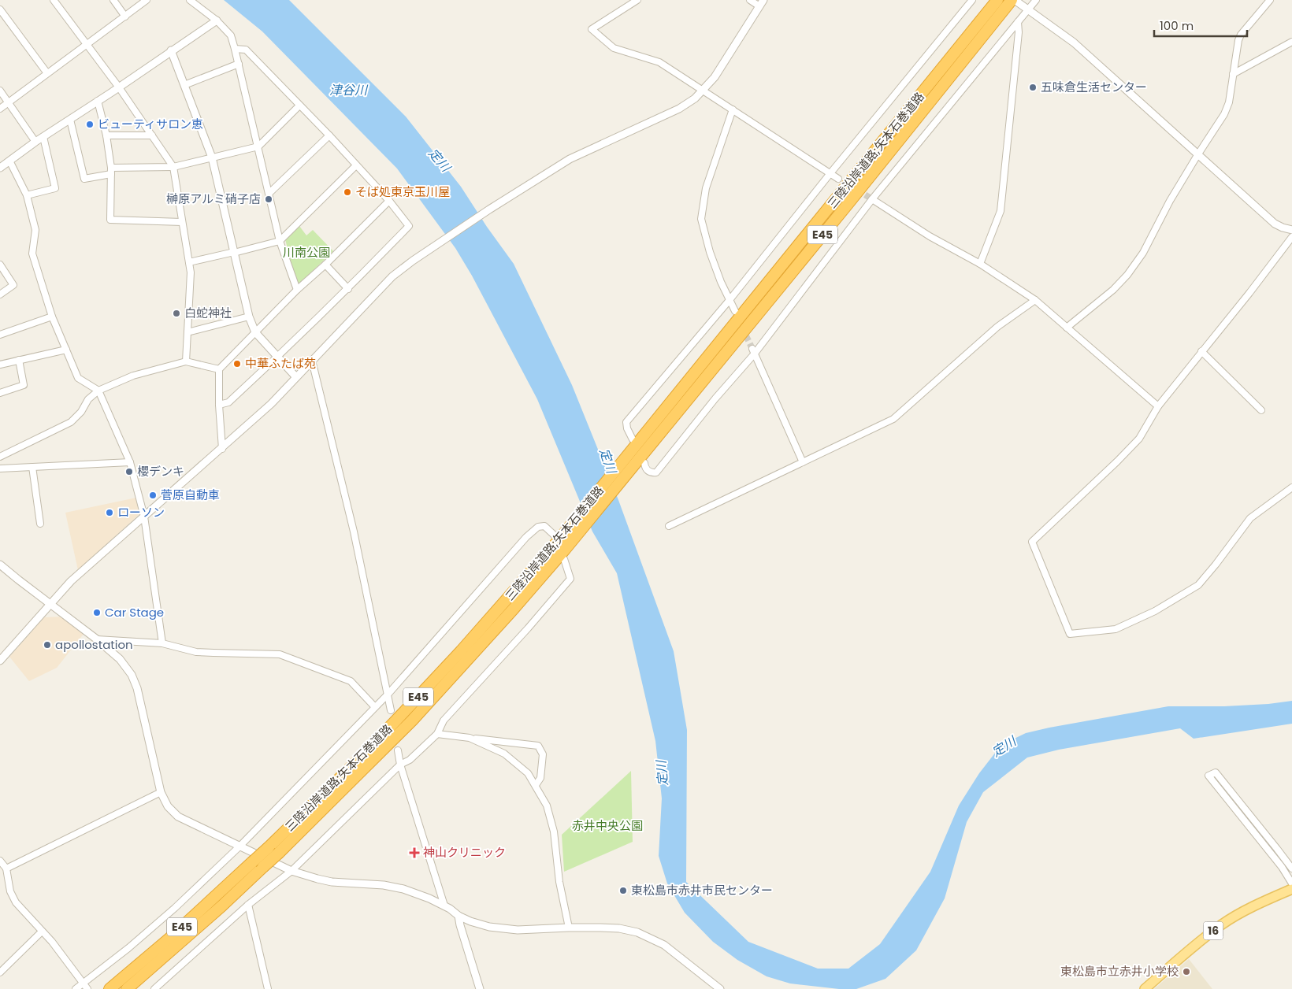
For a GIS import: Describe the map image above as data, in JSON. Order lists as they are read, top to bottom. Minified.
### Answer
{"streets":{"highway":["三陸沿岸道路;矢本石巻道路","E45"],"main road":["16"]},"water":["津谷川","定川"],"parks":["川南公園","赤井中央公園"],"places":{"other":["五味倉生活センター","ビューティサロン恵","そば処東京玉川屋","榊原アルミ硝子店","白蛇神社","中華ふたば苑","櫻デンキ","菅原自動車","ローソン","Car Stage","apollostation","東松島市赤井市民センター","東松島市立赤井小学校"],"health":["神山クリニック"]},"scale_bar":"100 m"}
